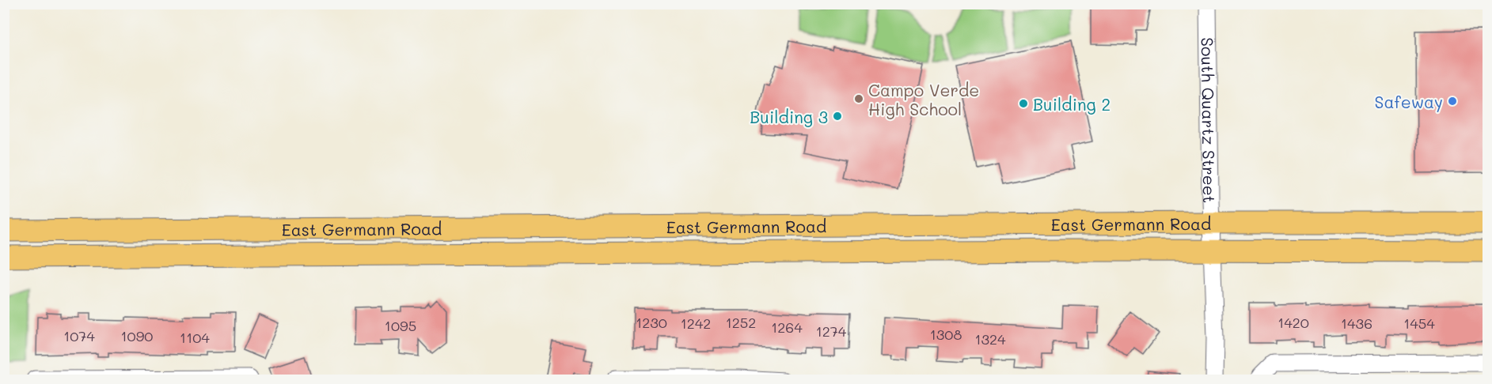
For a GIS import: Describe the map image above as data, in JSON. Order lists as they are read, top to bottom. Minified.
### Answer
{"streets":{"main road":["East Germann Road"],"street":["South Quartz Street"]},"crossings":[["South Quartz Street","East Germann Road"]],"places":["Campo Verde High School","Safeway","Building 2","Building 3"],"house_numbers":["1230","1252","1420","1242","1436","1454","1095","1264","1274","1308","1074","1090","1104","1324"]}
